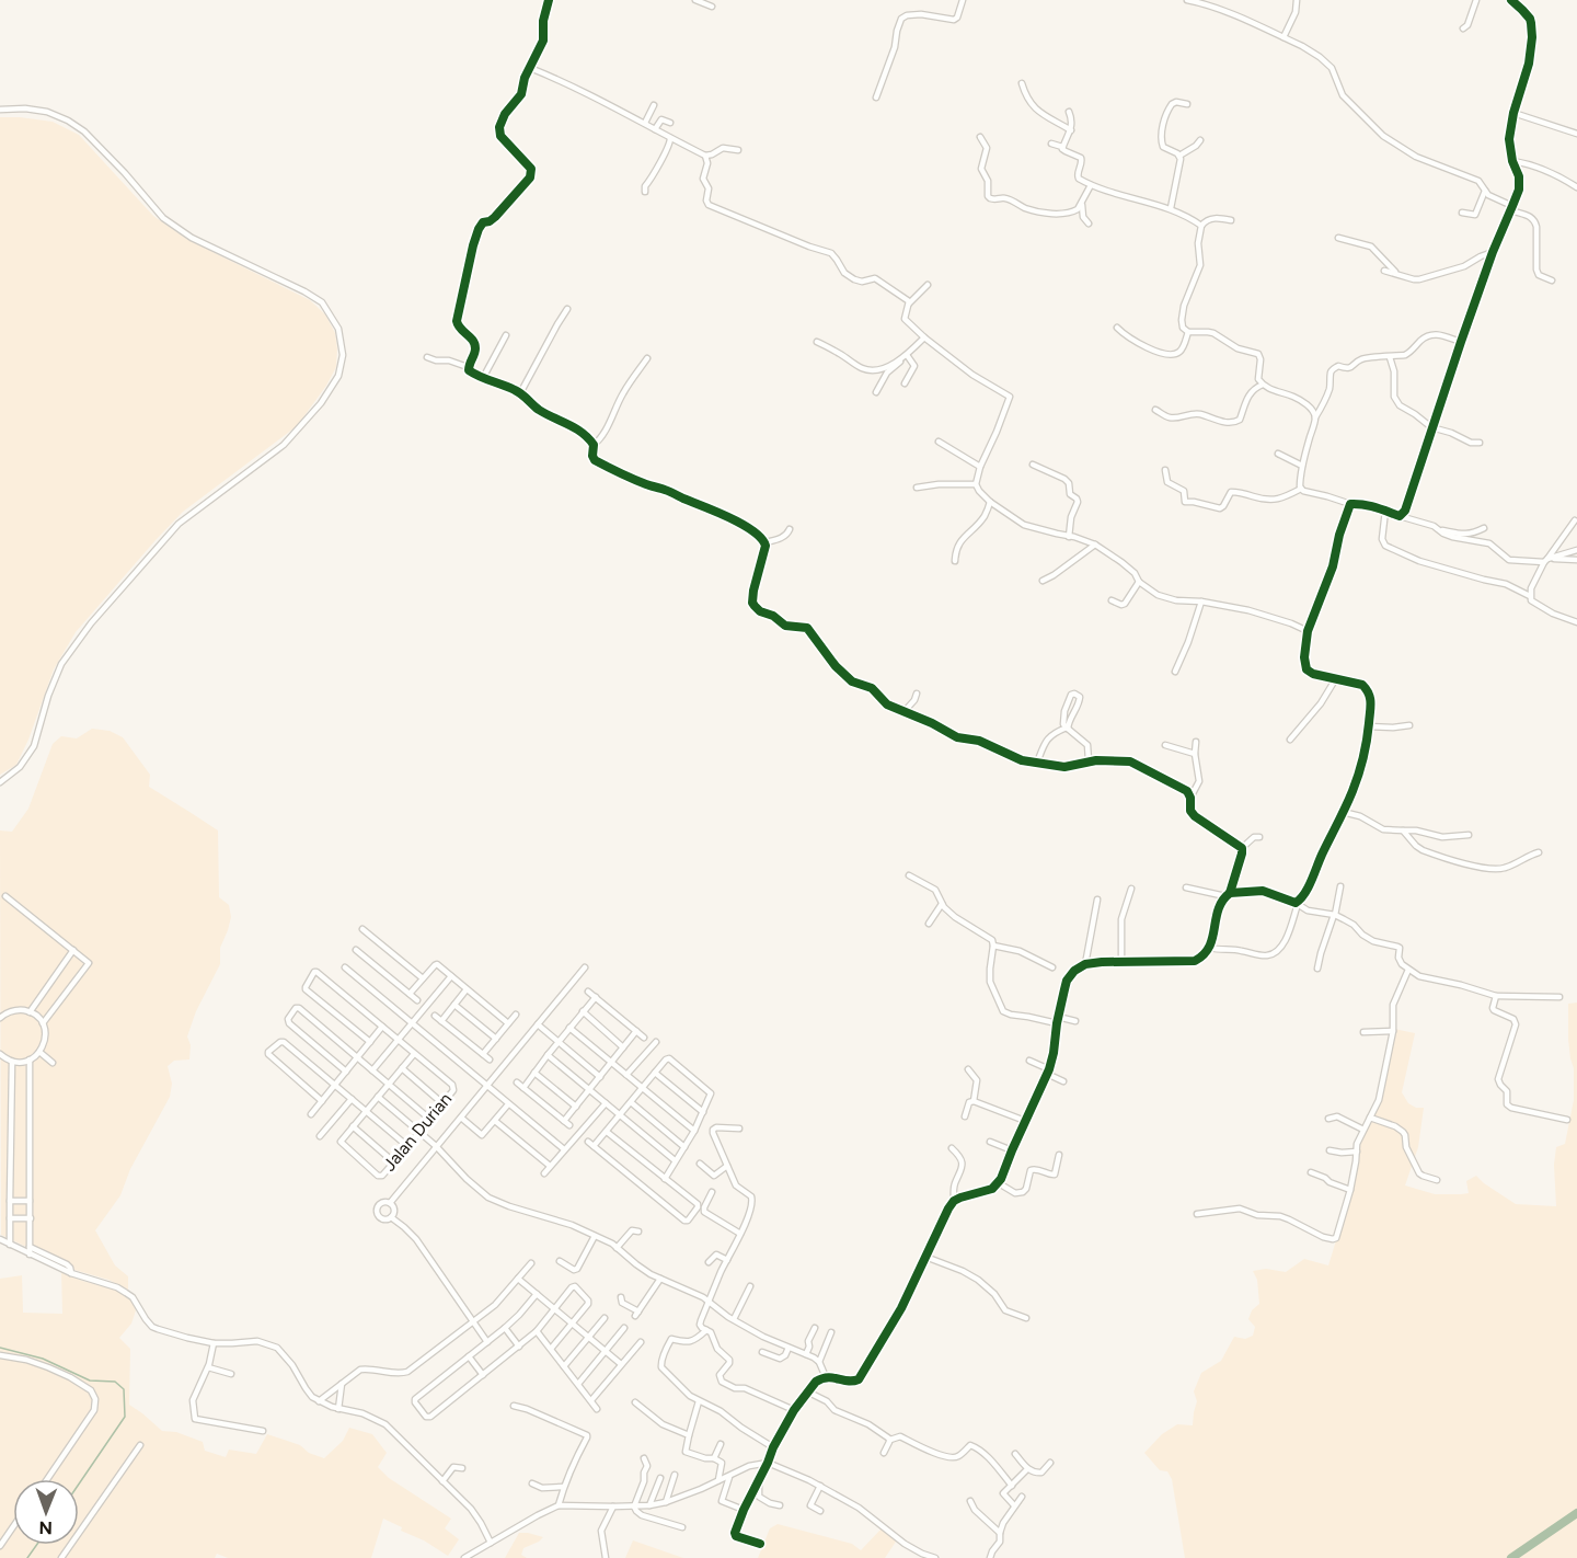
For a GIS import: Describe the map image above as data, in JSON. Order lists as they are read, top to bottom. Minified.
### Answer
{"streets":{"street":["Jalan Durian"]},"north":"bottom"}
